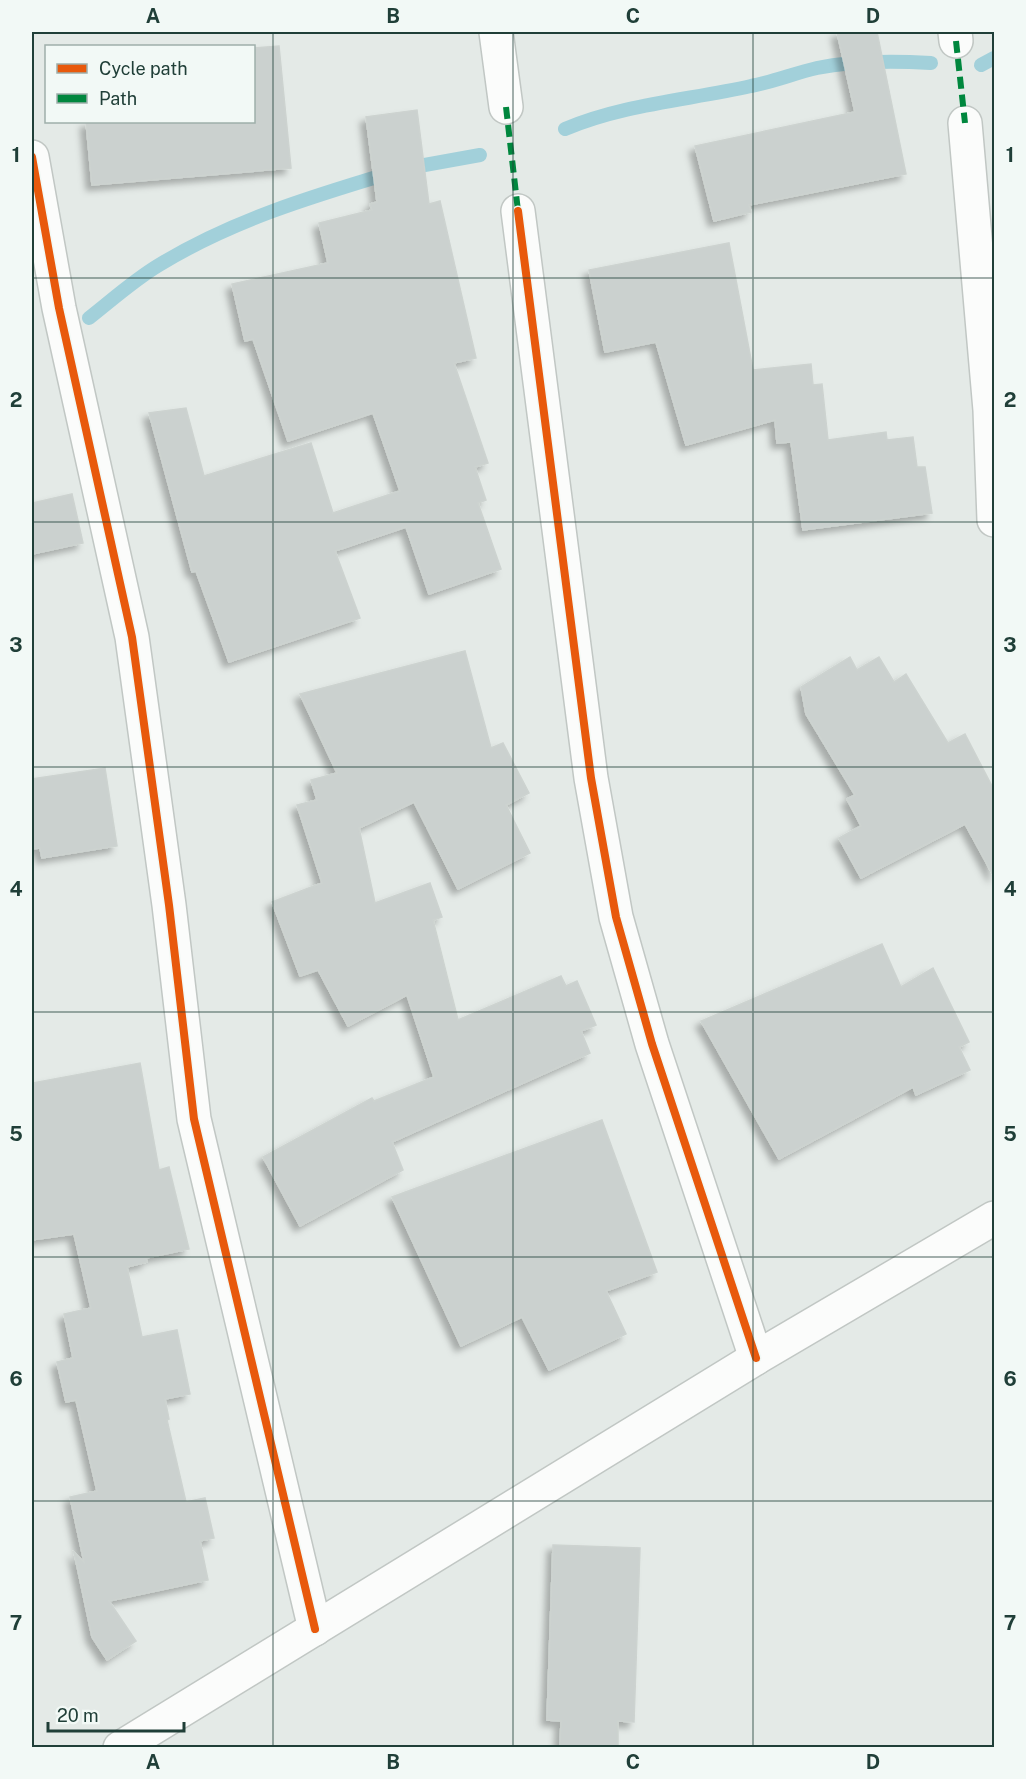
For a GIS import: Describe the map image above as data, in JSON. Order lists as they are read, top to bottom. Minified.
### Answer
{"legend":["Cycle path","Path"],"scale_bar":"20 m","grid":{"columns":["A","B","C","D"],"rows":["1","2","3","4","5","6","7"]}}
